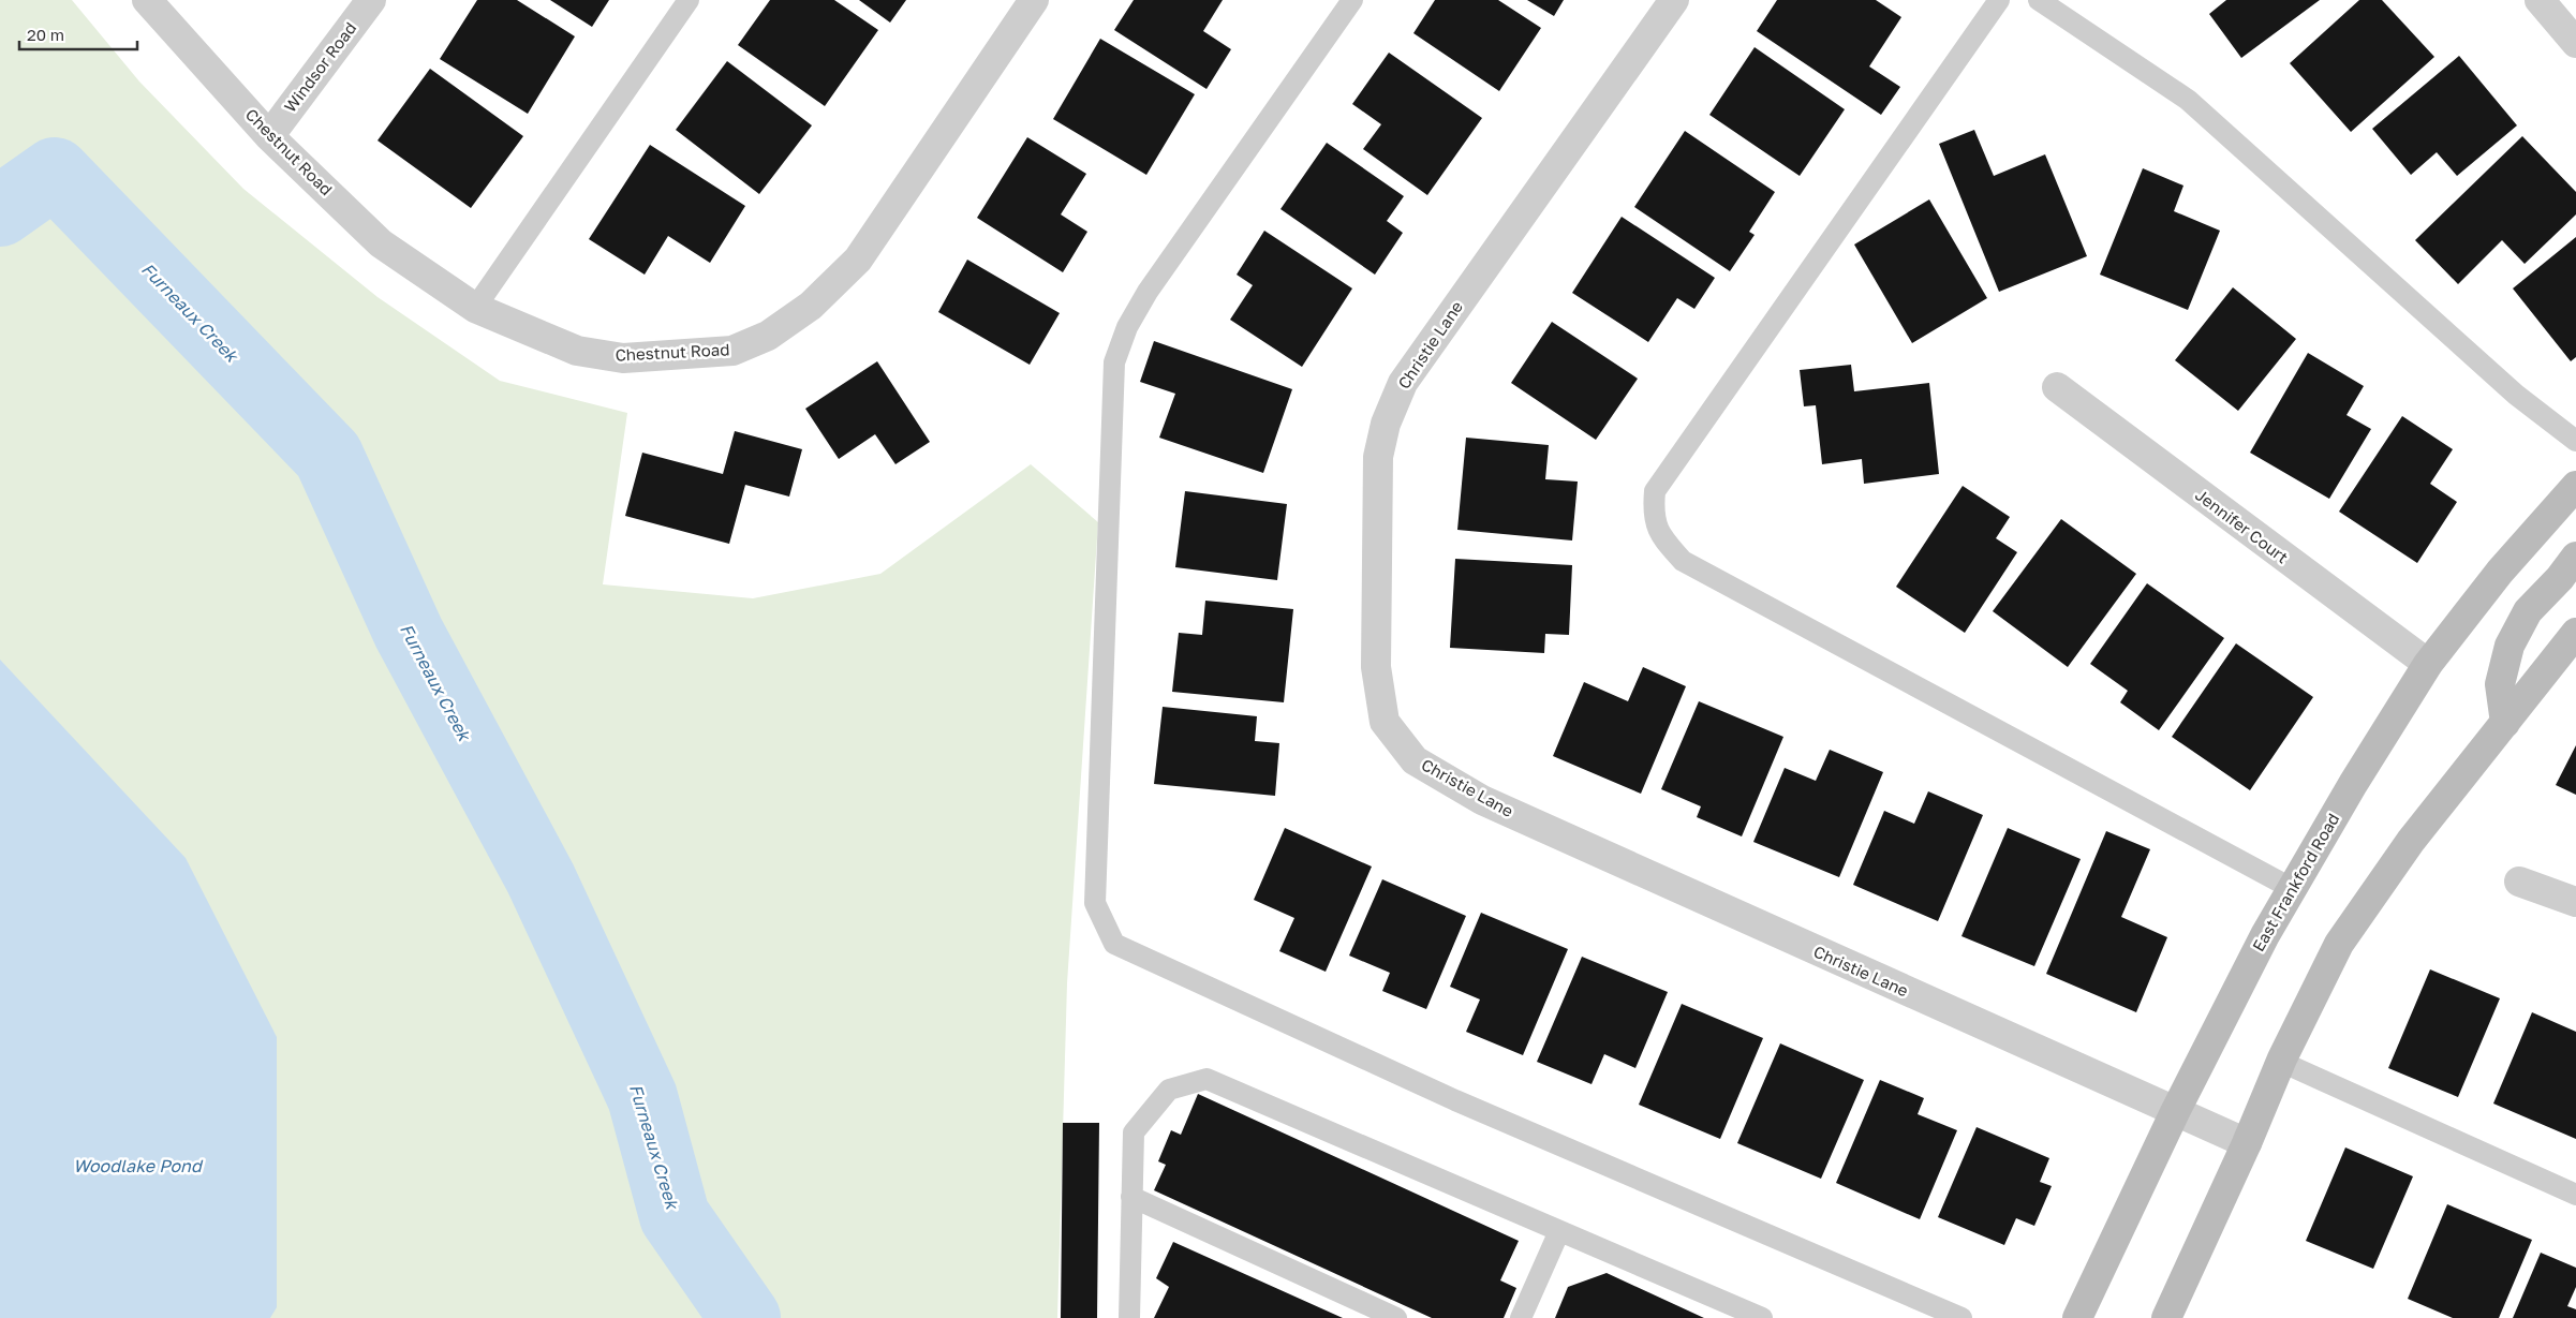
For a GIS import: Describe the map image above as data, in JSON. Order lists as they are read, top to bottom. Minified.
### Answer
{"streets":{"main road":["East Frankford Road"],"street":["Windsor Road","Chestnut Road","Christie Lane","Jennifer Court"]},"crossings":[["Windsor Road","Chestnut Road"],["Christie Lane","East Frankford Road"],["Jennifer Court","East Frankford Road"]],"water":["Furneaux Creek","Woodlake Pond"],"scale_bar":"20 m"}
